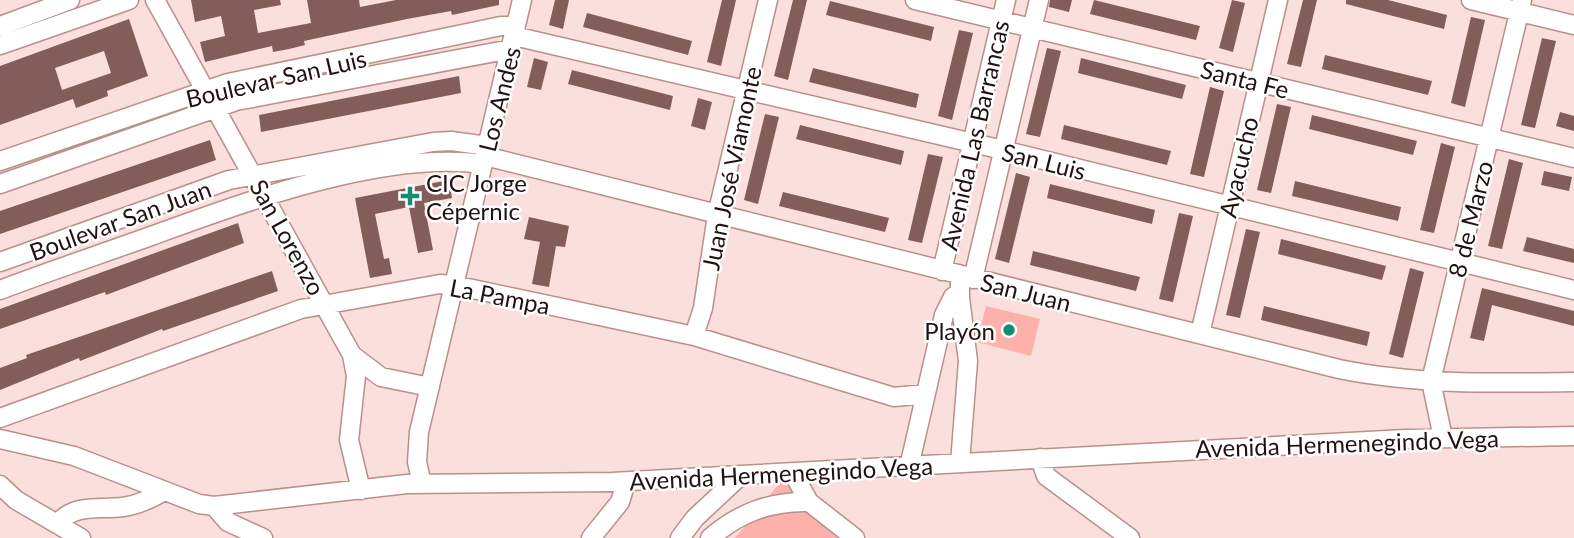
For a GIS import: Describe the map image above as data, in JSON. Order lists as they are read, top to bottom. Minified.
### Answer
{"streets":{"street":["Boulevar San Luis","Santa Fe","Los Andes","Avenida Las Barrancas","San Luis","Ayacucho","Juan José Viamonte","8 de Marzo","Boulevar San Juan","San Lorenzo","San Juan","La Pampa","Avenida Hermenegindo Vega"]},"crossings":[["Boulevar San Luis","Los Andes"],["Boulevar San Luis","San Luis"],["Boulevar San Luis","San Lorenzo"],["Santa Fe","Avenida Las Barrancas"],["Santa Fe","Ayacucho"],["Santa Fe","8 de Marzo"],["Los Andes","San Luis"],["Los Andes","Boulevar San Juan"],["Los Andes","San Juan"],["Los Andes","La Pampa"],["Los Andes","Avenida Hermenegindo Vega"],["Avenida Las Barrancas","San Luis"],["Avenida Las Barrancas","San Juan"],["San Luis","Ayacucho"],["San Luis","Juan José Viamonte"],["San Luis","8 de Marzo"],["Ayacucho","San Juan"],["Juan José Viamonte","San Juan"],["Juan José Viamonte","La Pampa"],["8 de Marzo","San Juan"],["8 de Marzo","Avenida Hermenegindo Vega"],["Boulevar San Juan","San Lorenzo"],["Boulevar San Juan","San Juan"],["San Lorenzo","La Pampa"],["San Lorenzo","Avenida Hermenegindo Vega"]],"places":{"health":["CIC Jorge Cépernic"],"other":["Playón"]}}
